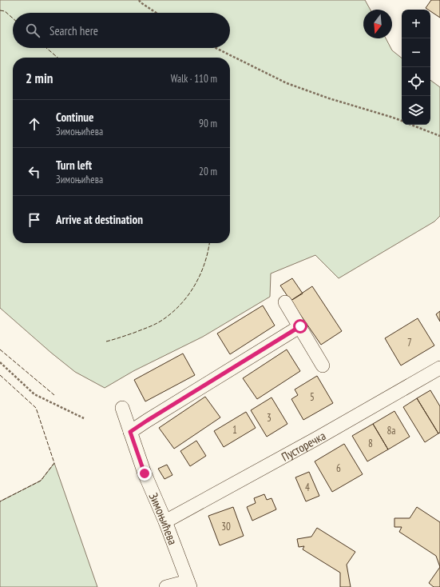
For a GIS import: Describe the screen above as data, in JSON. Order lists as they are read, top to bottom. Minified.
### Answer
{"streets":{"street":["Пусторечка","Зимоњићева"]},"crossings":[["Пусторечка","Зимоњићева"]],"house_numbers":["7","5","3","1","8a","8","6","4","30"],"north":"bottom","page":{"map_buttons":["+","−"],"search":"Search here","heading":["2 min","Walk · 110 m"],"list":[["Continue","Зимоњићева","90 m"],["Turn left","Зимоњићева","20 m"],"Arrive at destination"]}}
